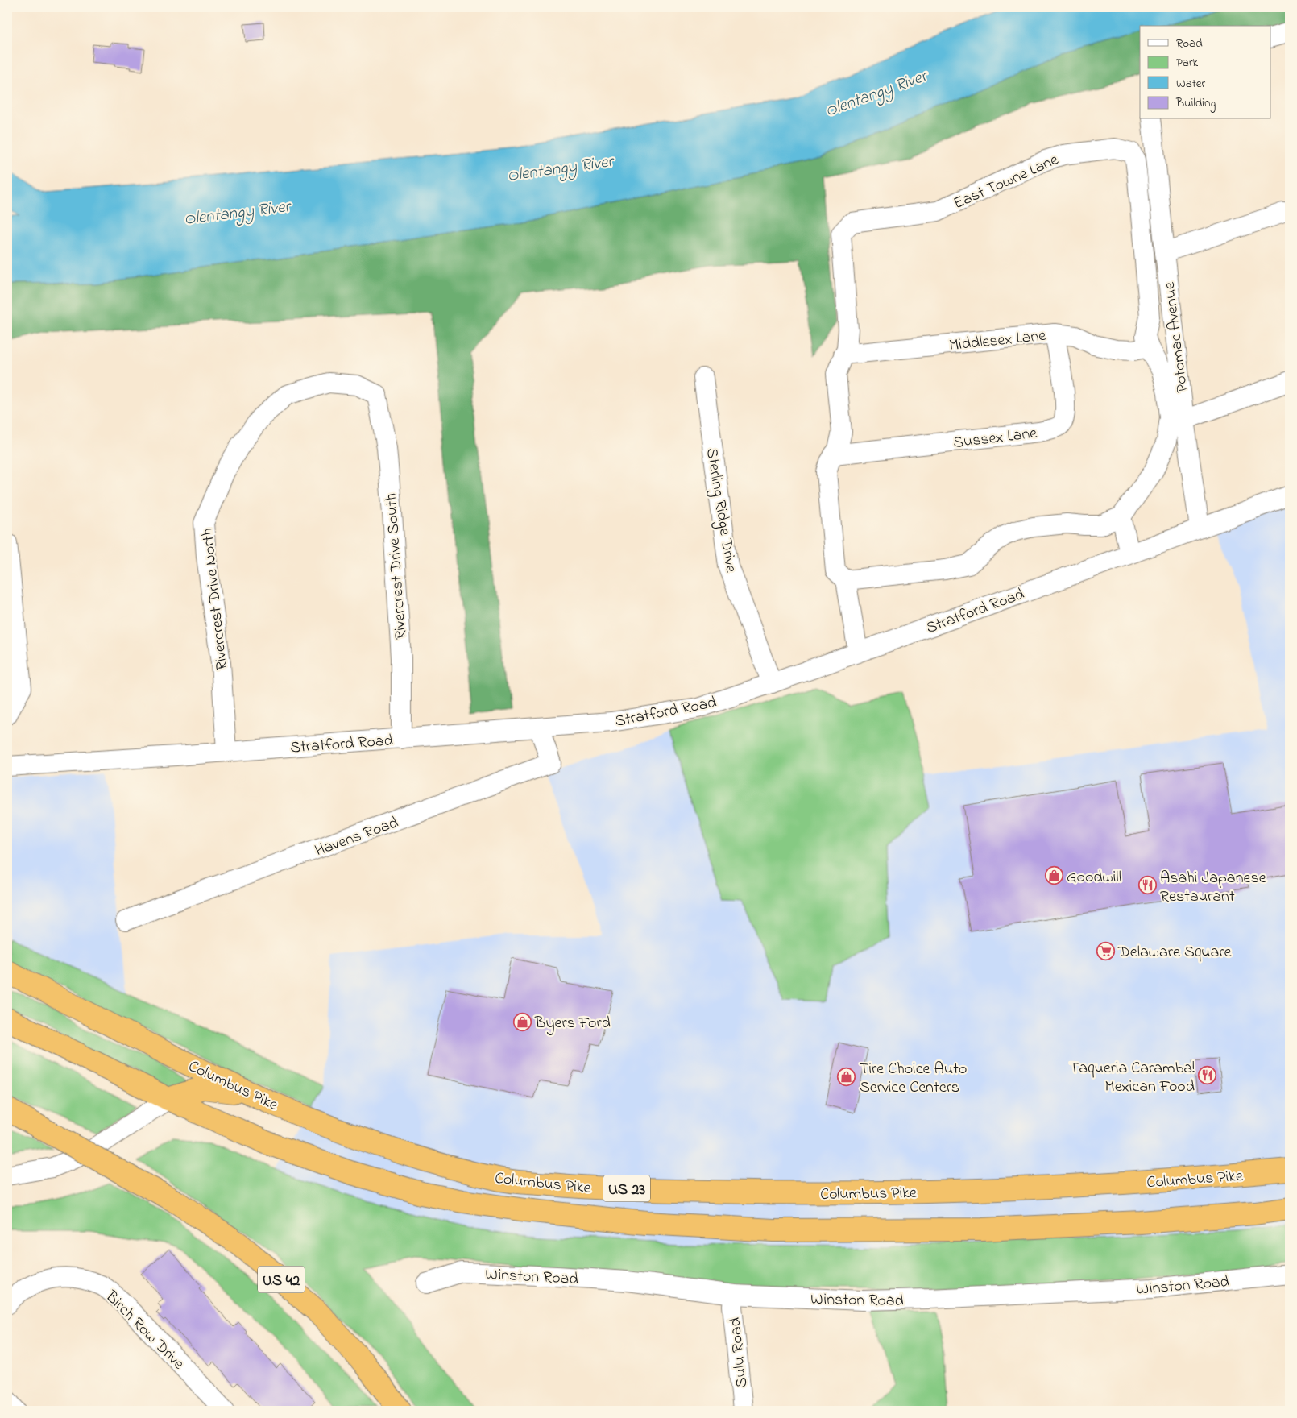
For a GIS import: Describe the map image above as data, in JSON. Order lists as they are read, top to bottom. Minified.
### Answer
{"streets":{"highway":["Columbus Pike","US 23","US 42"],"street":["East Towne Lane","Potomac Avenue","Middlesex Lane","Sussex Lane","Sterling Ridge Drive","Rivercrest Drive South","Rivercrest Drive North","Stratford Road","Havens Road","Winston Road","Birch Row Drive","Sulu Road"]},"crossings":[["East Towne Lane","Middlesex Lane"],["Potomac Avenue","Stratford Road"],["Middlesex Lane","Sussex Lane"],["Sterling Ridge Drive","Stratford Road"],["Rivercrest Drive South","Rivercrest Drive North"],["Rivercrest Drive South","Stratford Road"],["Rivercrest Drive North","Stratford Road"],["Stratford Road","Havens Road"],["Winston Road","Sulu Road"]],"water":["Olentangy River"],"places":{"shop":["Goodwill","Byers Ford","Tire Choice Auto Service Centers"],"restaurant":["Asahi Japanese Restaurant","Taqueria Caramba! Mexican Food"],"supermarket":["Delaware Square"]},"legend":["Road","Park","Water","Building"]}
